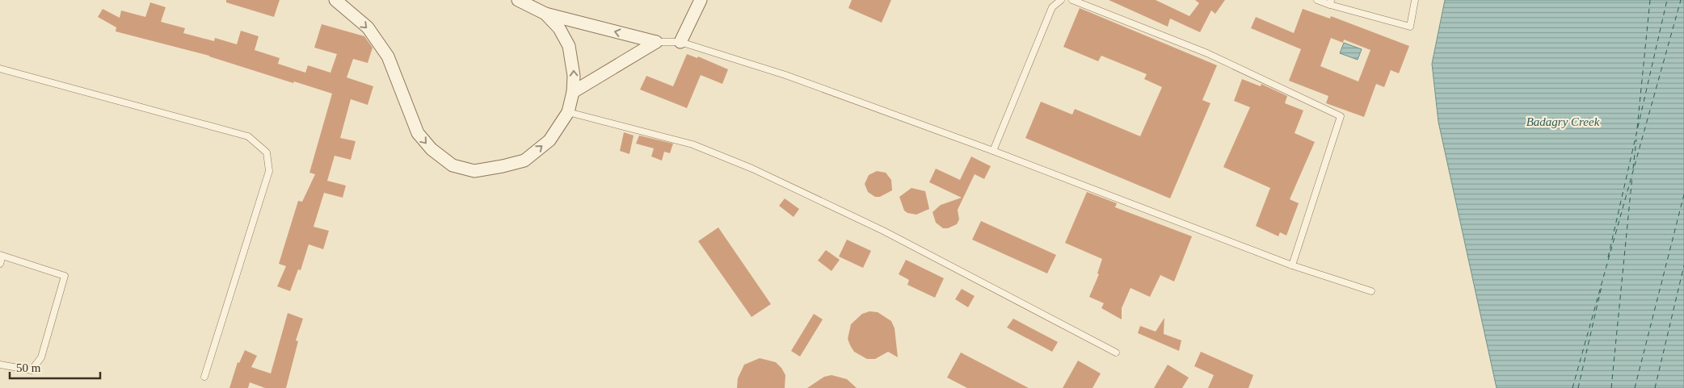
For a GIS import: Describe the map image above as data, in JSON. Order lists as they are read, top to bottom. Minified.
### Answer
{"water":["Badagry Creek"],"scale_bar":"50 m"}
